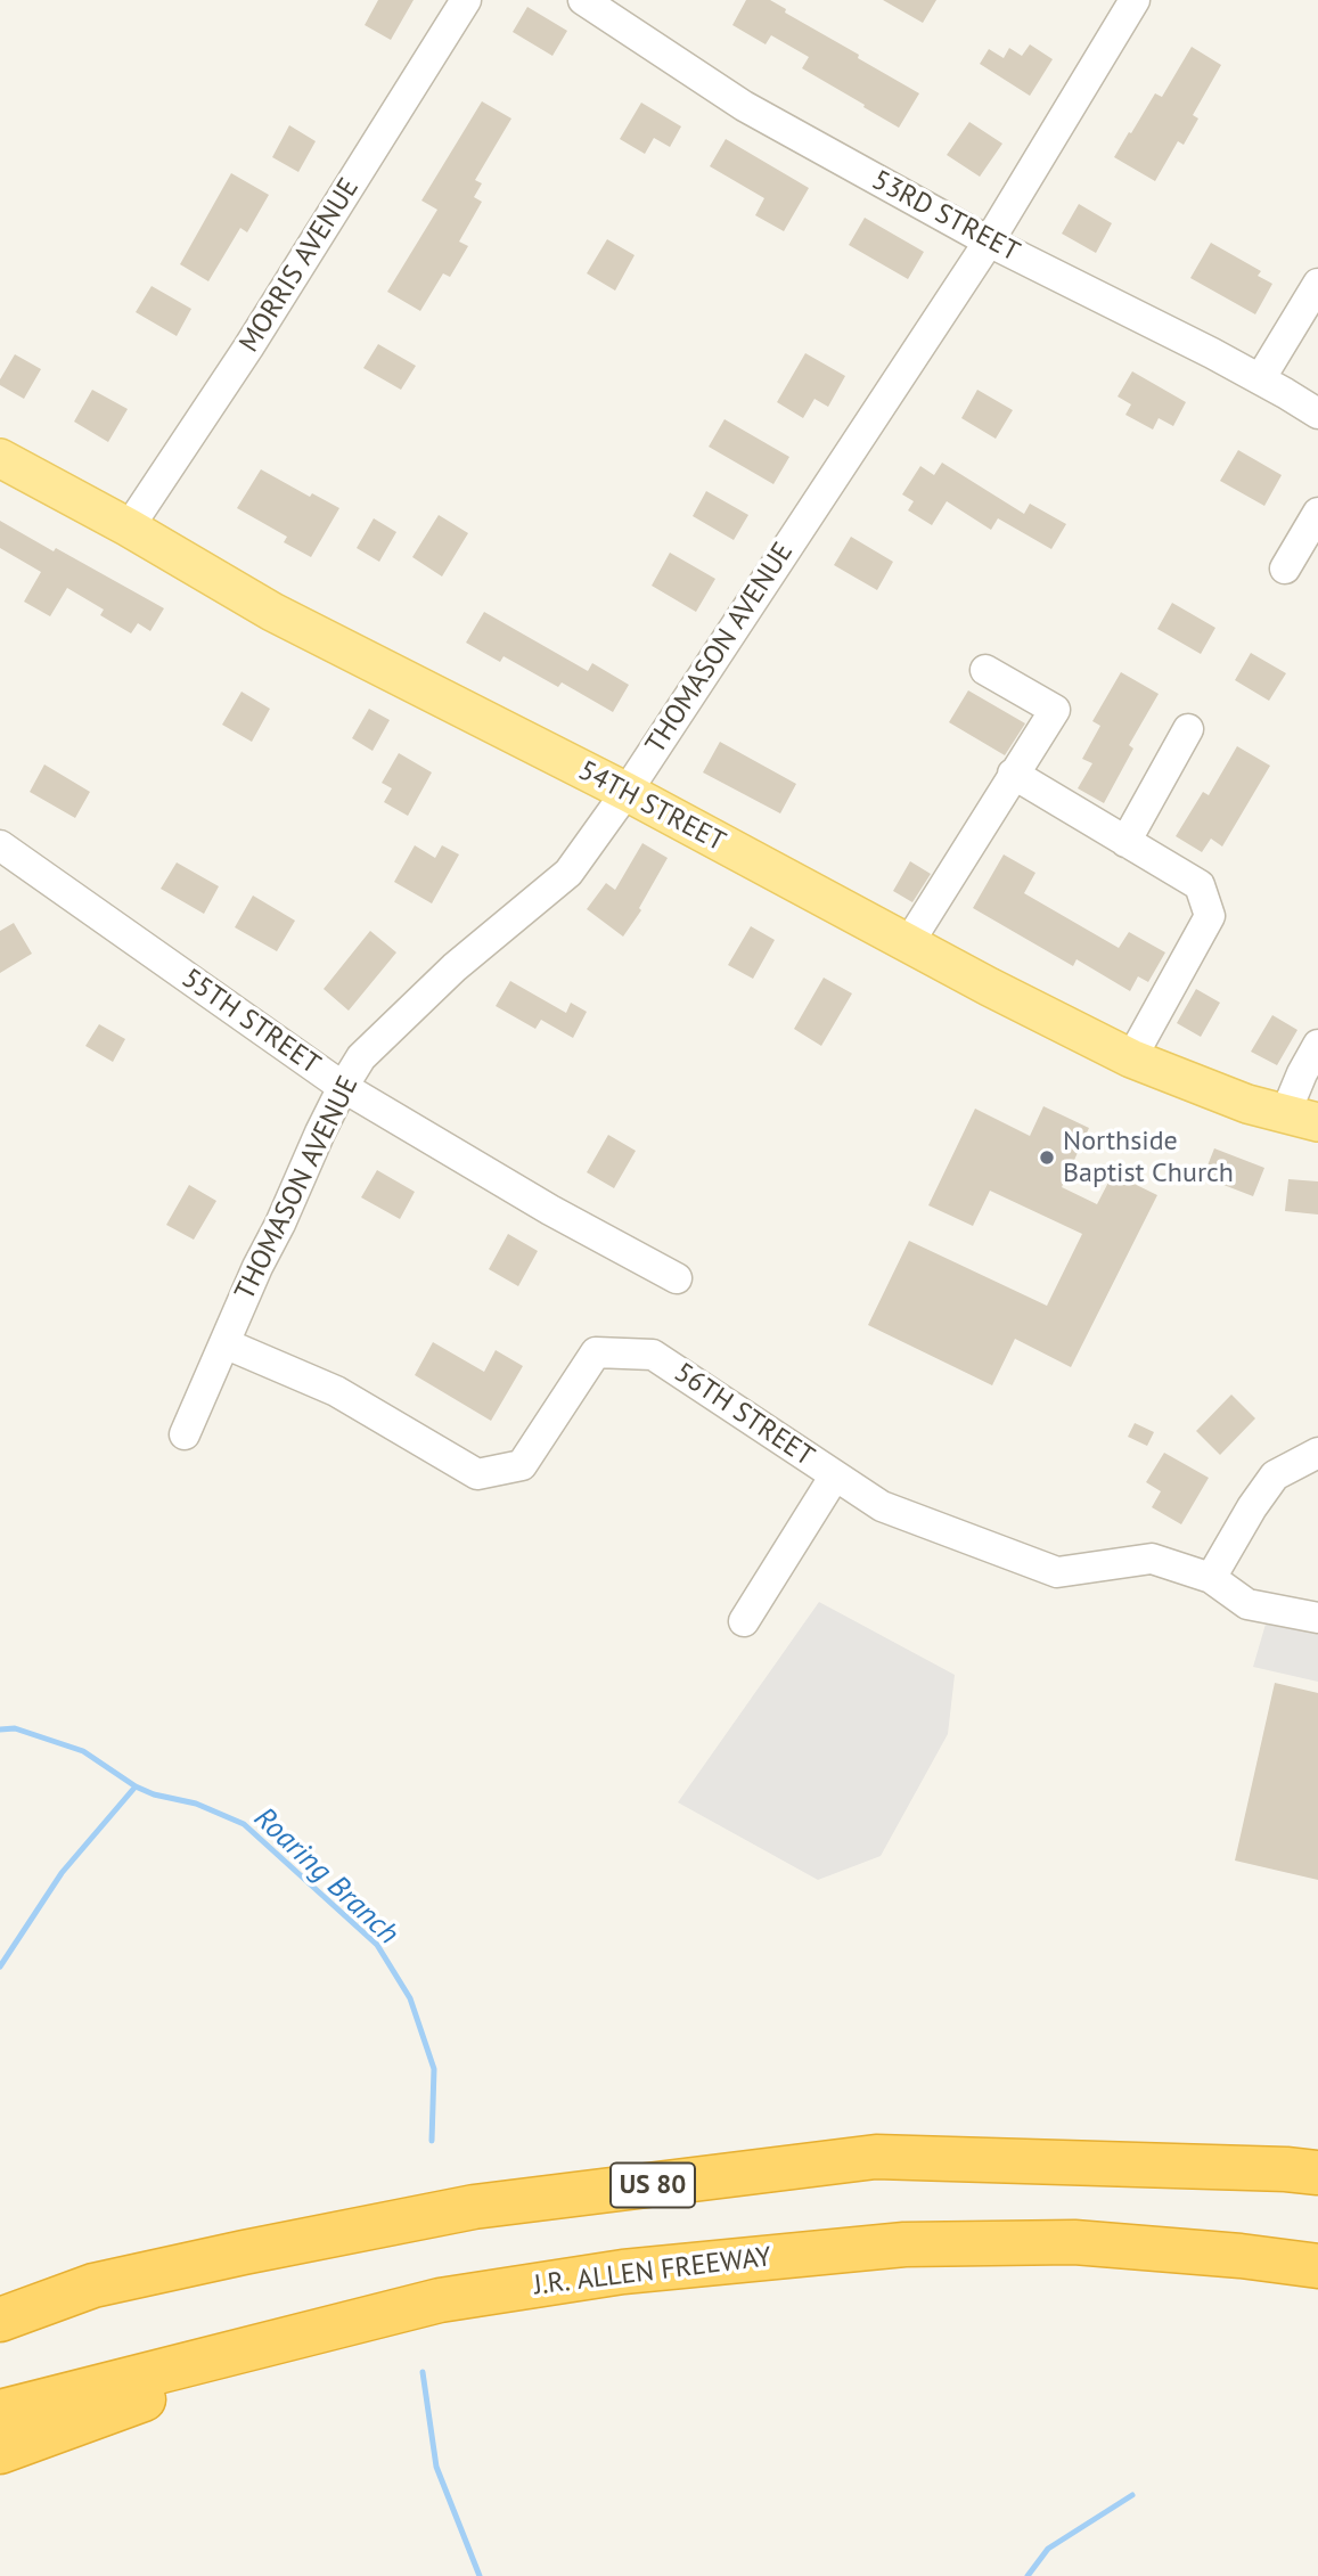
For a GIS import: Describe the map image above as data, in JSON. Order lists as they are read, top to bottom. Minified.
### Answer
{"streets":{"highway":["US 80","J.R. ALLEN FREEWAY"],"main road":["54TH STREET"],"street":["53RD STREET","MORRIS AVENUE","THOMASON AVENUE","55TH STREET","56TH STREET"]},"crossings":[["53RD STREET","THOMASON AVENUE"],["MORRIS AVENUE","54TH STREET"],["THOMASON AVENUE","54TH STREET"],["THOMASON AVENUE","55TH STREET"],["THOMASON AVENUE","56TH STREET"]],"water":["Roaring Branch"],"places":["Northside Baptist Church"]}
